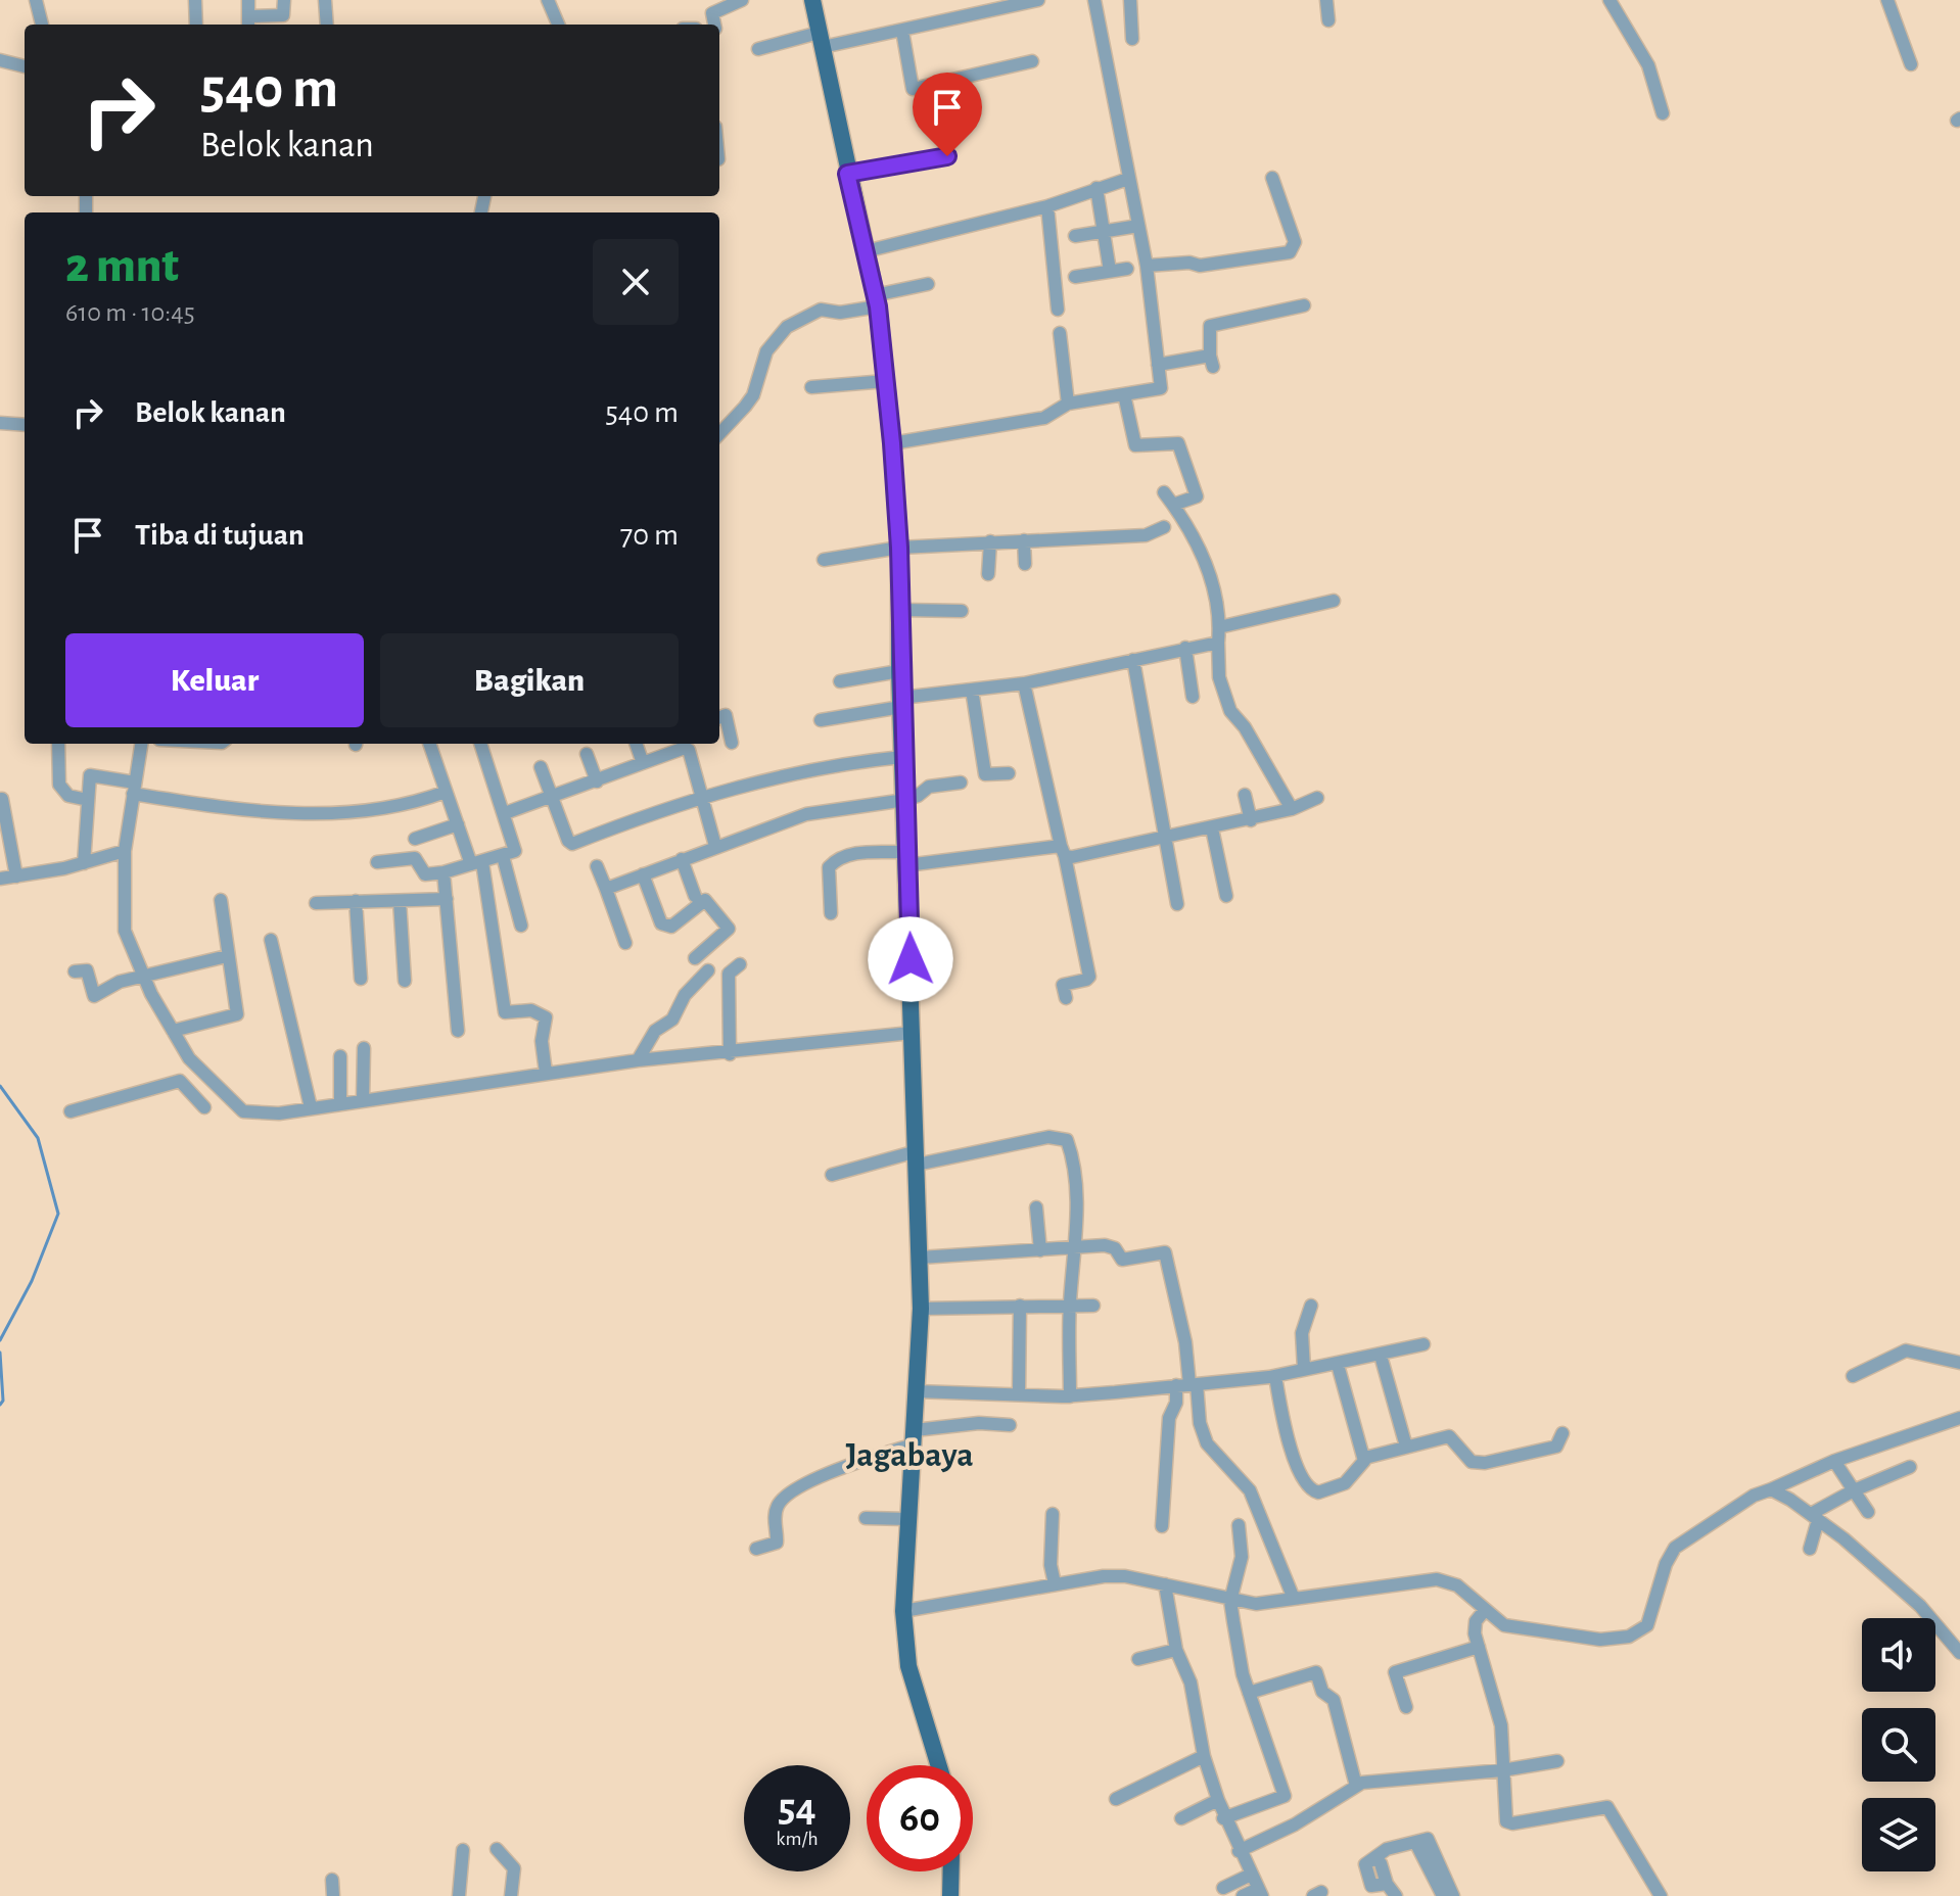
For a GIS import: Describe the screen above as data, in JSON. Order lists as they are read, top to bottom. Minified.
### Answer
{"districts":["Jagabaya"],"page":{"turn":["540 m","Belok kanan"],"heading":["2 mnt","610 m · 10:45"],"list":[{"name":"Belok kanan","value":"540 m"},{"name":"Tiba di tujuan","value":"70 m"}],"buttons":["Keluar","Bagikan"],"speed":"54 km/h","limit":"60"}}
